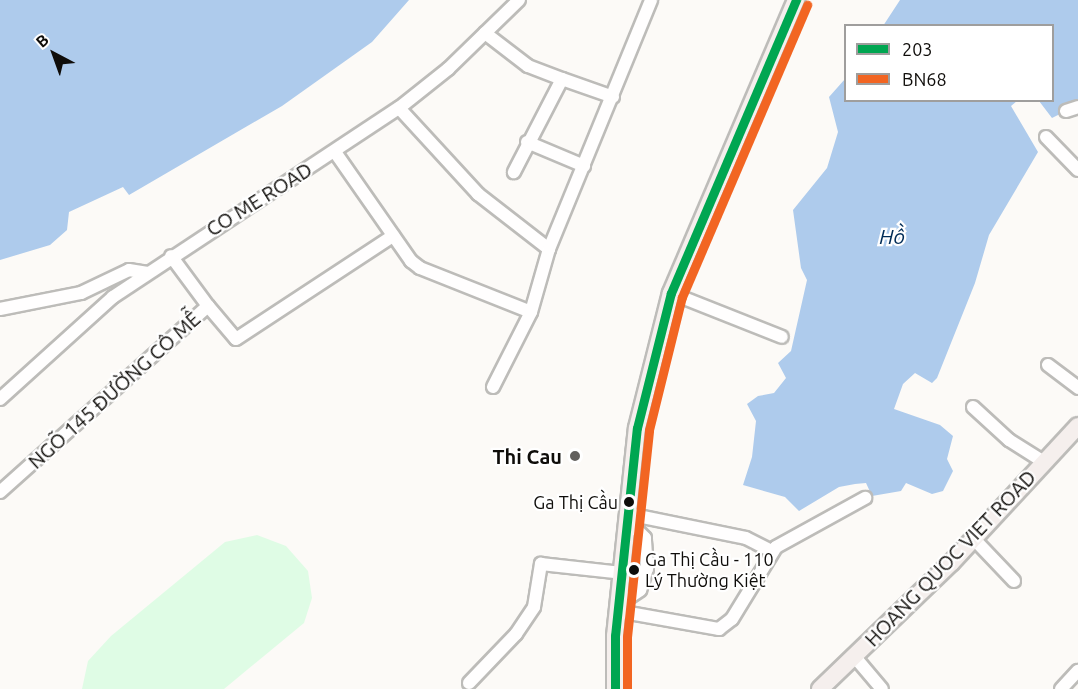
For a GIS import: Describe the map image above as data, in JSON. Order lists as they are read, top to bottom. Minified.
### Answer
{"streets":{"main road":["HOANG QUOC VIET ROAD"],"street":["CO ME ROAD","NGÕ 145 ĐƯỜNG CÔ MỄ"]},"crossings":[["CO ME ROAD","NGÕ 145 ĐƯỜNG CÔ MỄ"]],"water":["Hồ"],"places":["Thi Cau","Ga Thị Cầu","Ga Thị Cầu - 110 Lý Thường Kiệt"],"lines":["transit line 203","transit line BN68"],"legend":["203","BN68"],"north":"top left"}
